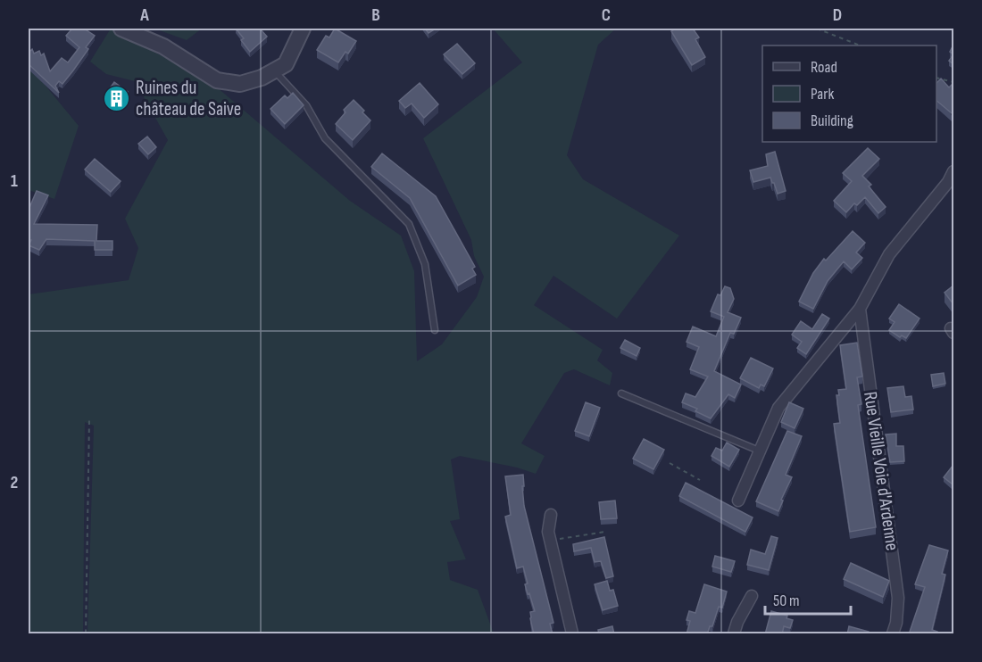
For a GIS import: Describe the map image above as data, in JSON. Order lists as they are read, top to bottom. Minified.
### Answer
{"streets":{"street":["Rue Vieille Voie d'Ardenne"]},"places":{"building":["Ruines du château de Saive"]},"legend":["Road","Park","Building"],"scale_bar":"50 m","grid":{"columns":["A","B","C","D"],"rows":["1","2"]}}
